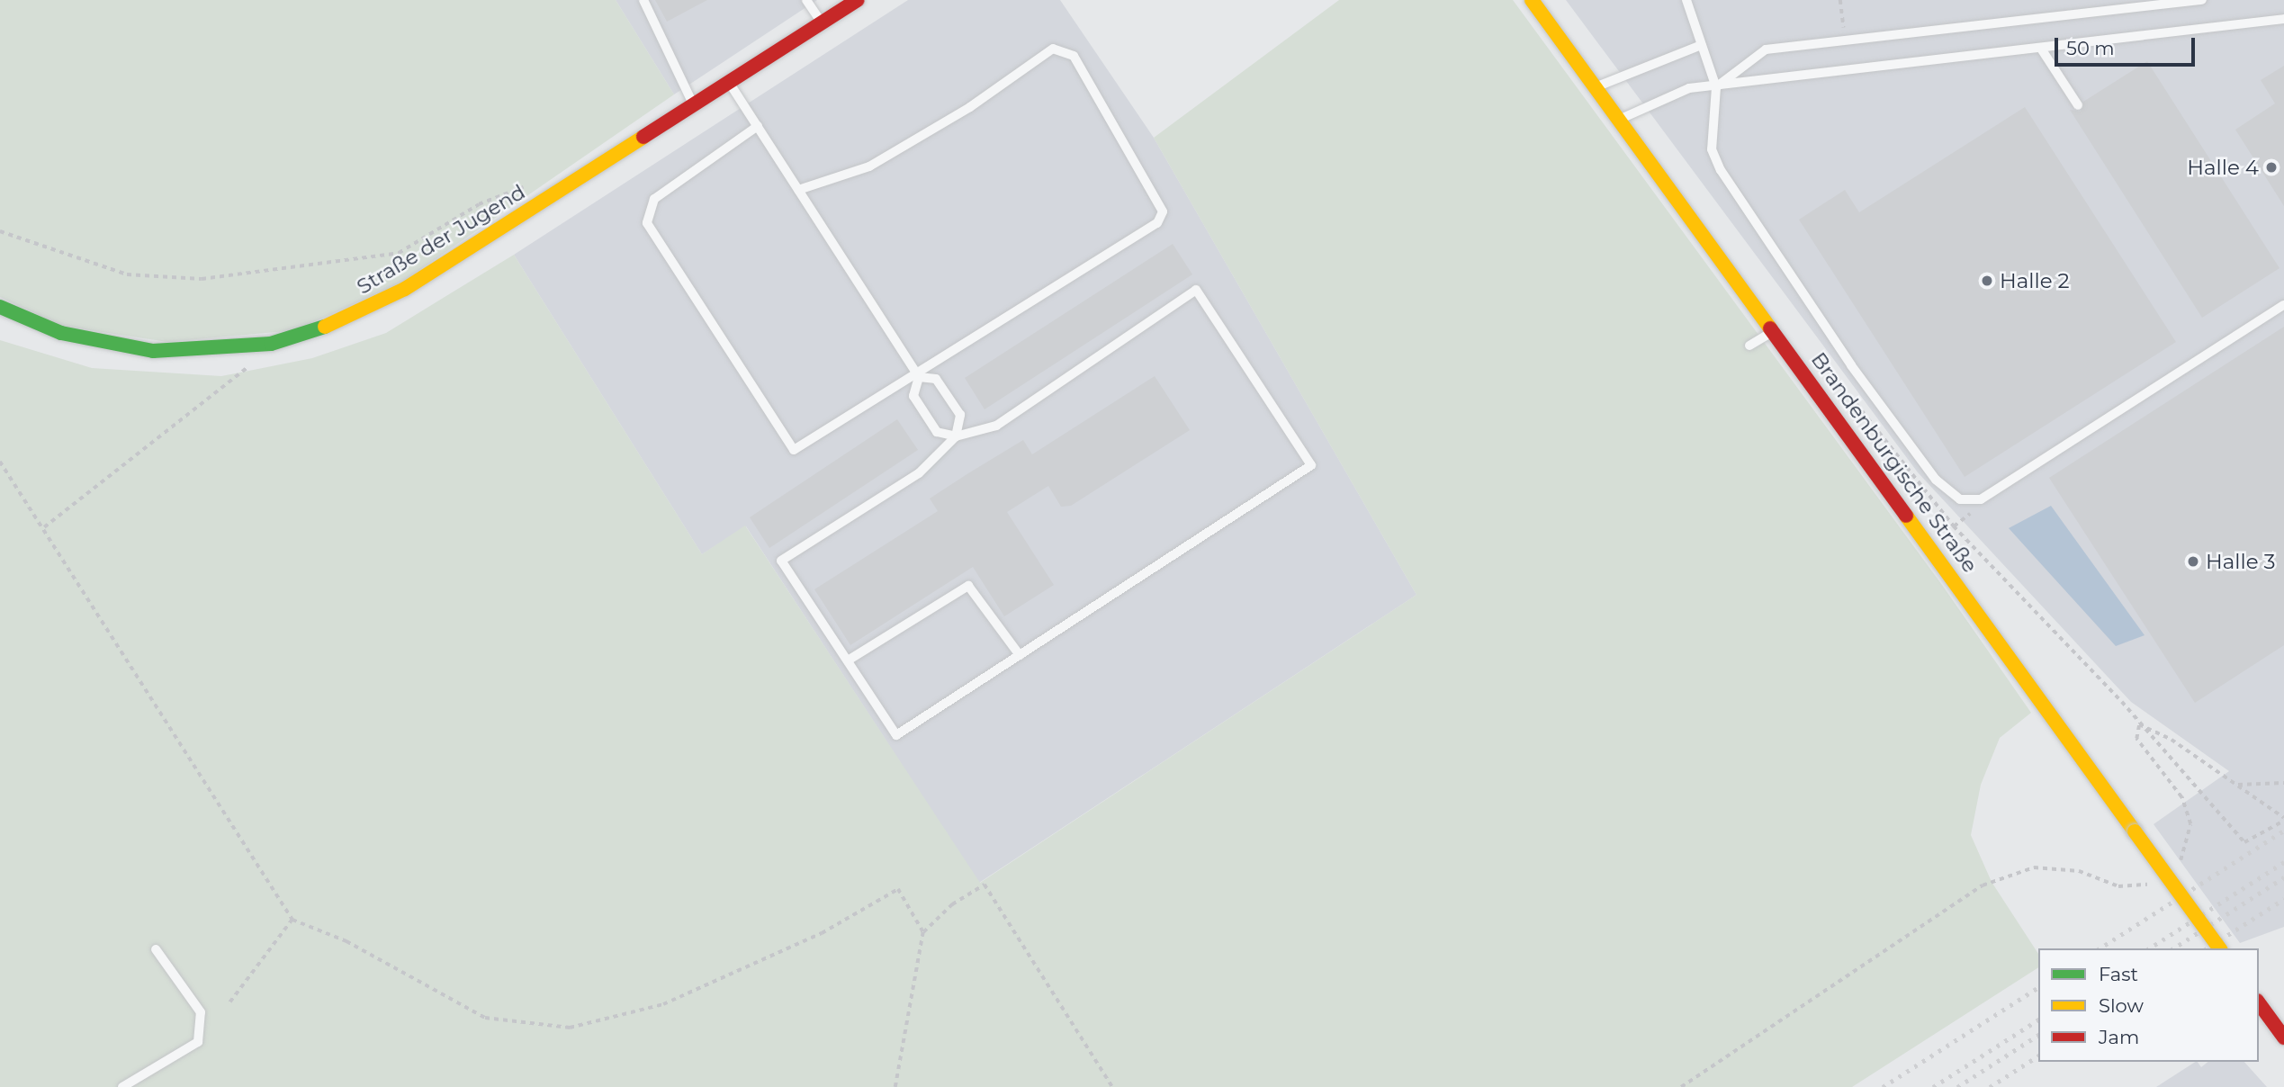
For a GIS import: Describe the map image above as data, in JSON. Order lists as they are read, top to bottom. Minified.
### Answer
{"streets":{"street":["Straße der Jugend","Brandenburgische Straße"]},"places":["Halle 4","Halle 2","Halle 3"],"legend":["Fast","Slow","Jam"],"scale_bar":"50 m"}
